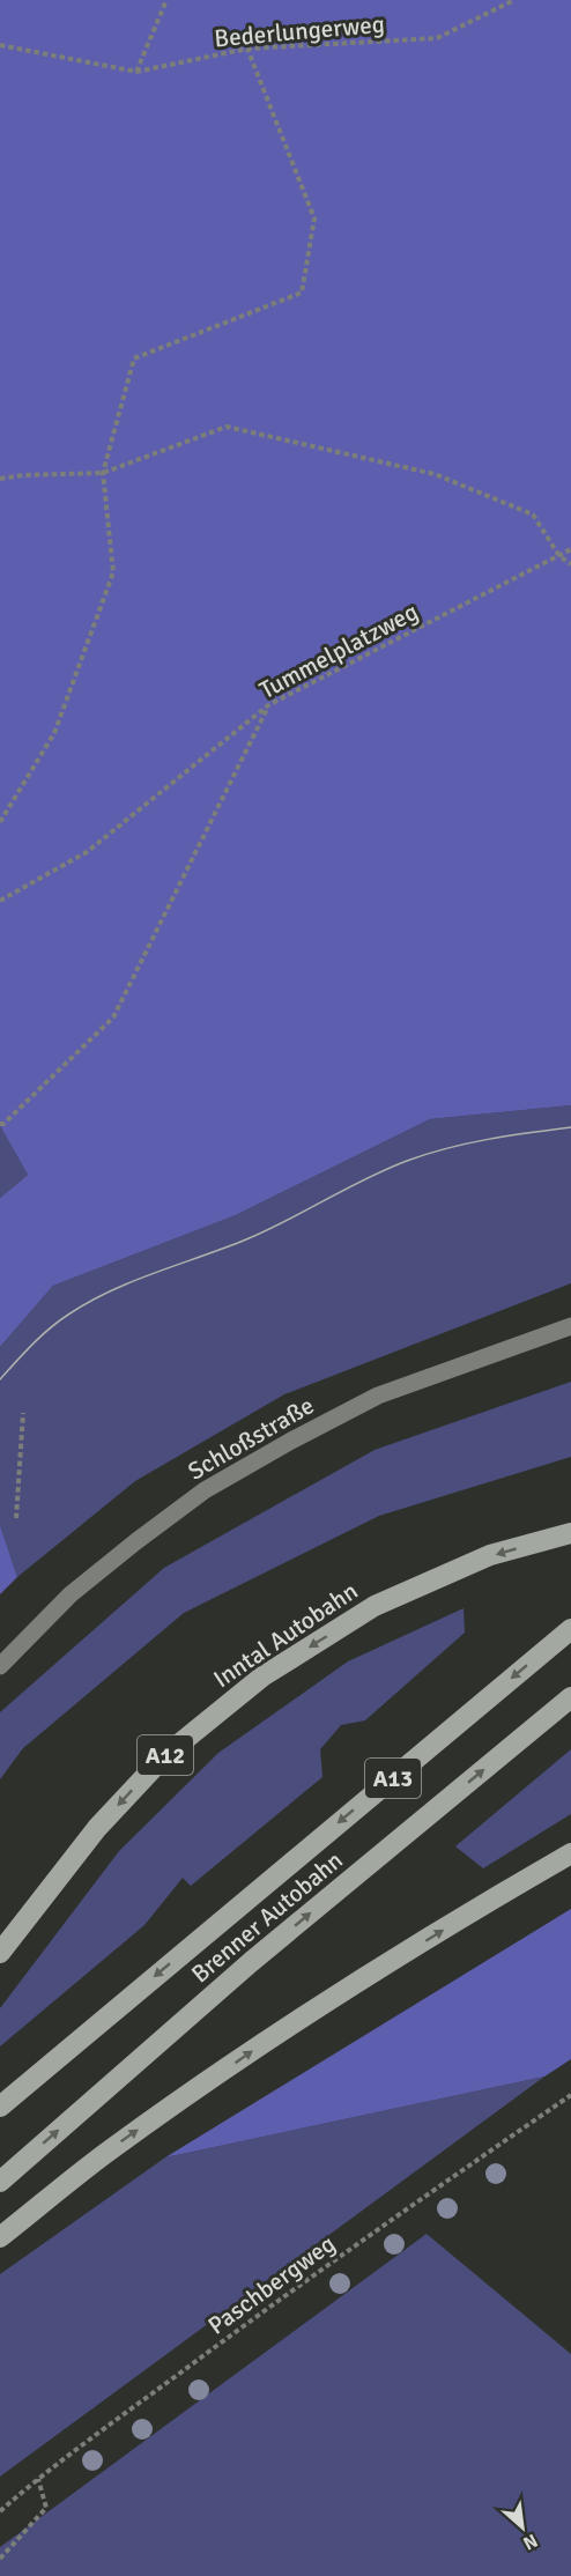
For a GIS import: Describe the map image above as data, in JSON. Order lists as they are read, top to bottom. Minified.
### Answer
{"streets":{"highway":["Inntal Autobahn","A12","A13","Brenner Autobahn"],"main road":["Schloßstraße"],"path":["Bederlungerweg","Tummelplatzweg","Paschbergweg"]},"one_way":["Inntal Autobahn"],"north":"bottom right"}
